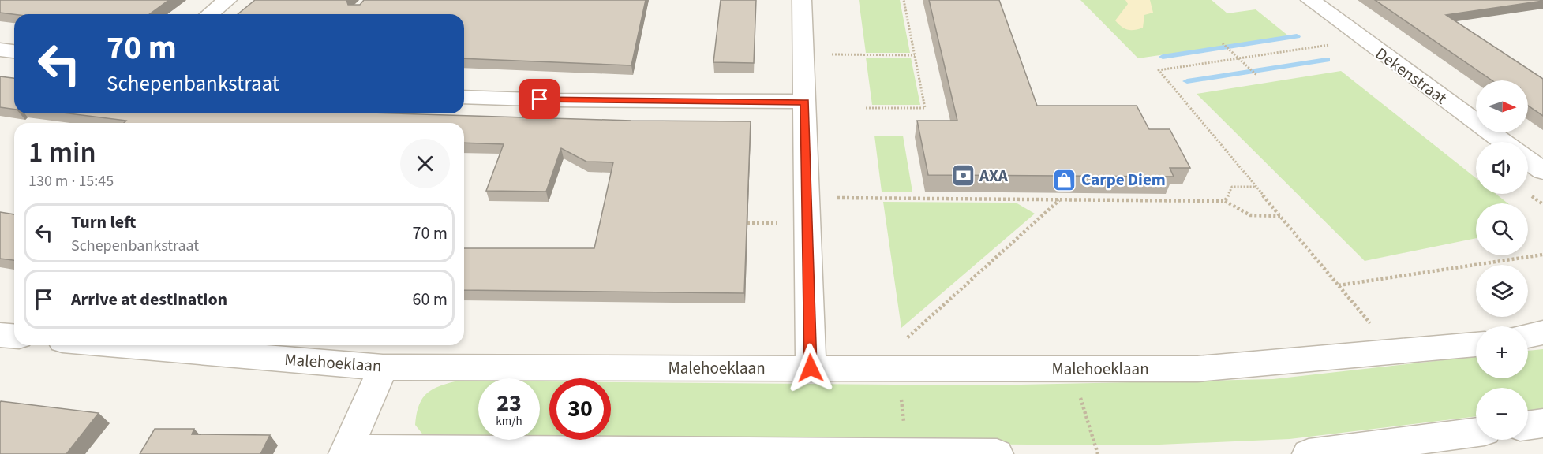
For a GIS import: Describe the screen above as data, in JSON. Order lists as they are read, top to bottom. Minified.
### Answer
{"streets":{"street":["Dekenstraat","Malehoeklaan"]},"places":{"bank":["AXA"],"shop":["Carpe Diem"]},"north":"right","page":{"turn":["70 m","Schepenbankstraat"],"map_buttons":["+","−"],"heading":["1 min","130 m · 15:45"],"list":[{"name":"Turn left","note":"Schepenbankstraat","value":"70 m"},{"name":"Arrive at destination","value":"60 m"}],"speed":"23 km/h","limit":"30"}}
